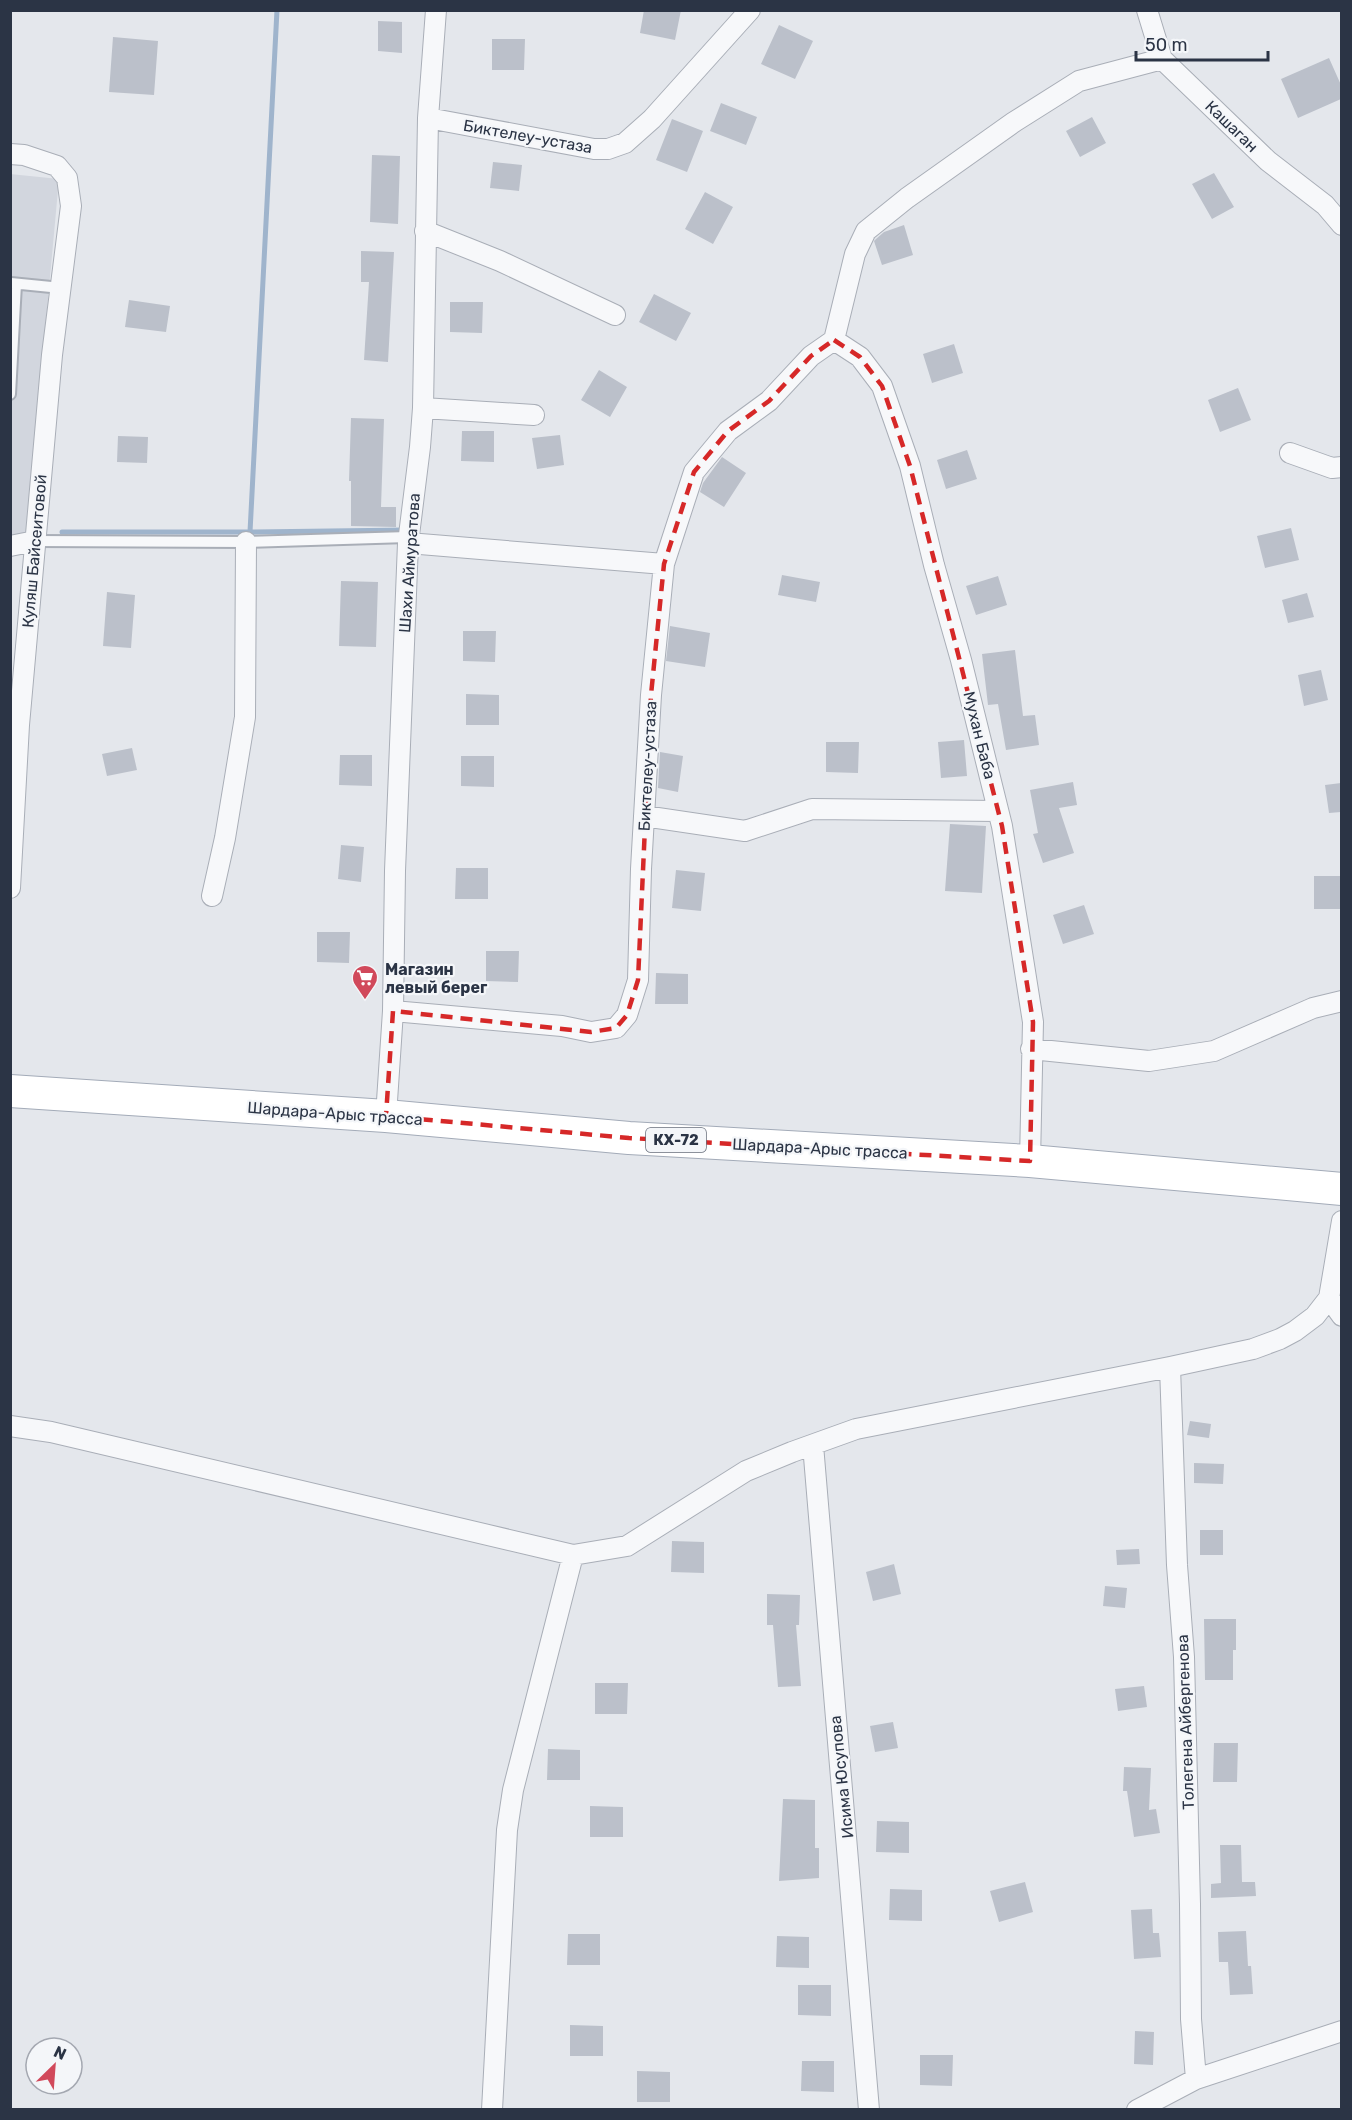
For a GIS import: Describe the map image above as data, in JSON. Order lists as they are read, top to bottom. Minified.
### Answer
{"streets":{"main road":["Шардара-Арыс трасса","КХ-72"],"street":["Кашаган","Биктелеу-устаза","Куляш Байсеитовой","Шахи Аймуратова","Мухан Баба","Толегена Айбергенова","Исима Юсупова"]},"crossings":[["Биктелеу-устаза","Шахи Аймуратова"],["Биктелеу-устаза","Мухан Баба"],["Шахи Аймуратова","Шардара-Арыс трасса"],["Мухан Баба","Шардара-Арыс трасса"]],"places":{"supermarket":["Магазин левый берег"]},"scale_bar":"50 m","north":"top right"}
